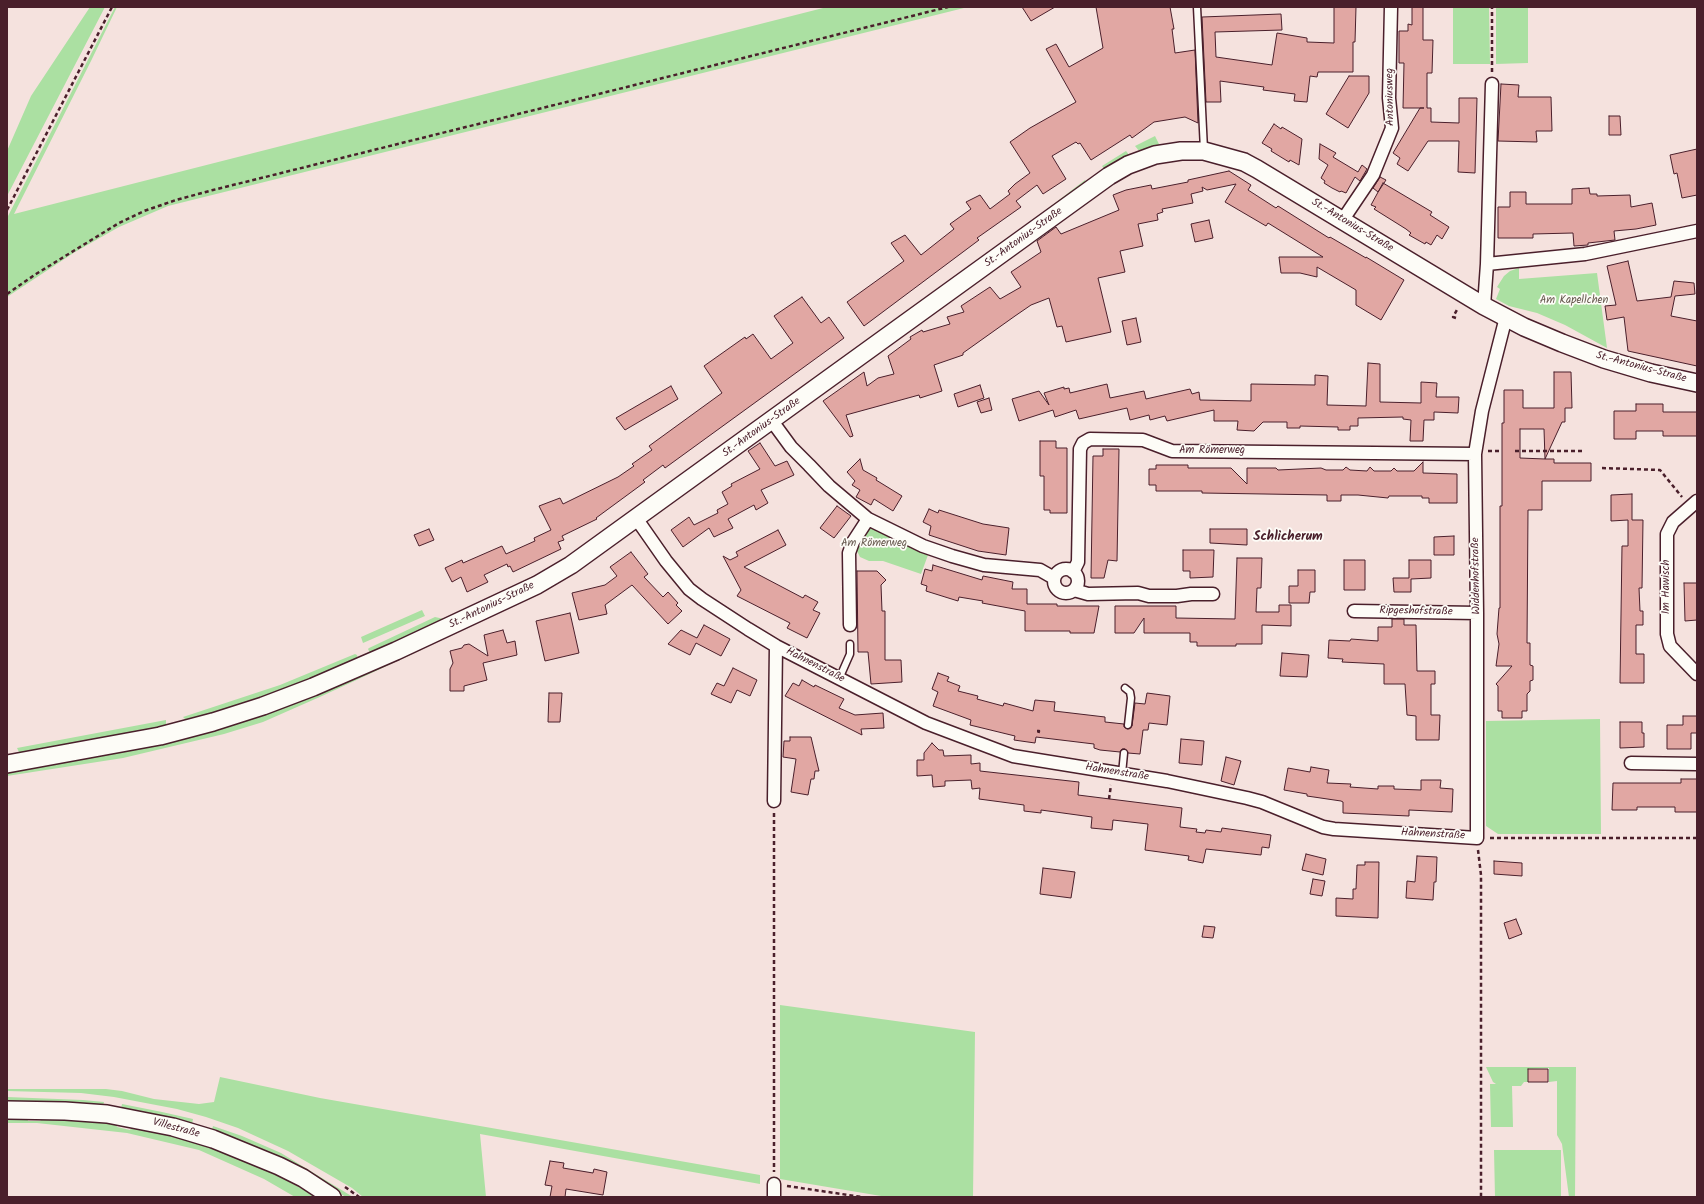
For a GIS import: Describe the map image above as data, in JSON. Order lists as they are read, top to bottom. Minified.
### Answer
{"streets":{"street":["Antoniusweg","St.-Antonius-Straße","Am Römerweg","Widdenhofstraße","Im Hawisch","Ripgeshofstraße","Hahnenstraße","Villestraße"]},"crossings":[["Antoniusweg","St.-Antonius-Straße"],["St.-Antonius-Straße","Widdenhofstraße"],["St.-Antonius-Straße","Hahnenstraße"],["Am Römerweg","Widdenhofstraße"],["Widdenhofstraße","Ripgeshofstraße"],["Widdenhofstraße","Hahnenstraße"]],"districts":["Schlicherum"],"parks":["Am Kapellchen","Am Römerweg"]}
